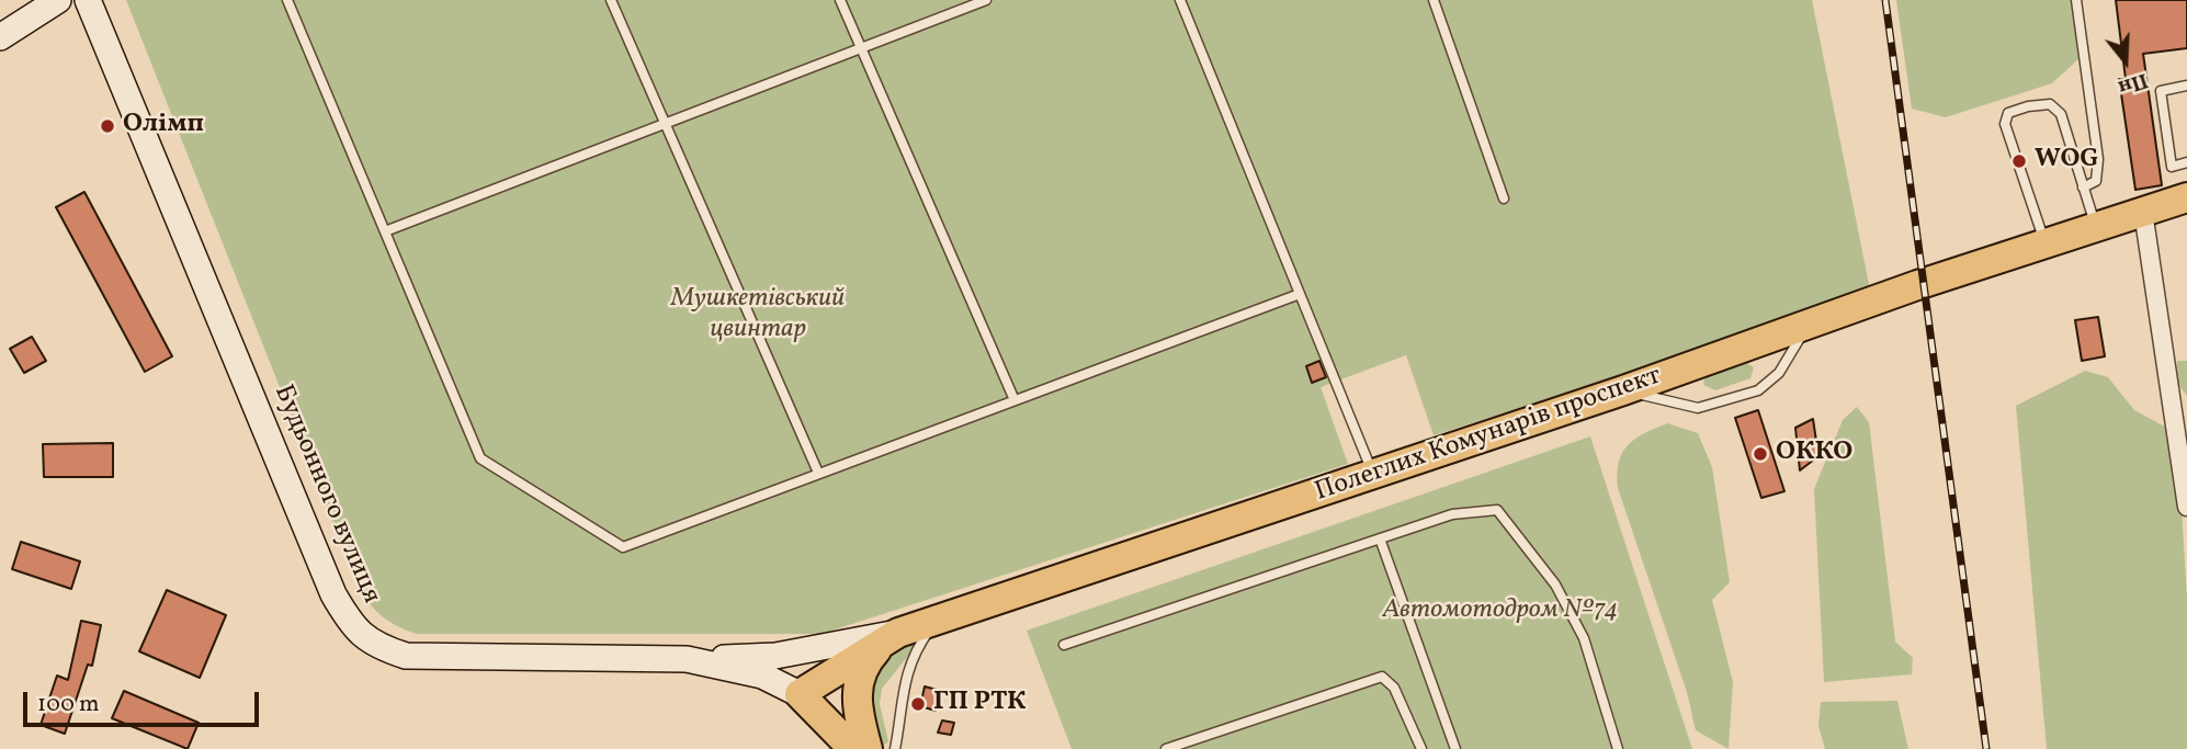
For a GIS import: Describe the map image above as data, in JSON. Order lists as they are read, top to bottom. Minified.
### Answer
{"streets":{"main road":["Полеглих Комунарів проспект","Будьонного вулиця"]},"crossings":[["Полеглих Комунарів проспект","Будьонного вулиця"]],"parks":["Мушкетівський цвинтар","Автомотодром №74"],"places":["Олімп","WOG","ОККО","ГП РТК"],"scale_bar":"100 m","north":"bottom"}
